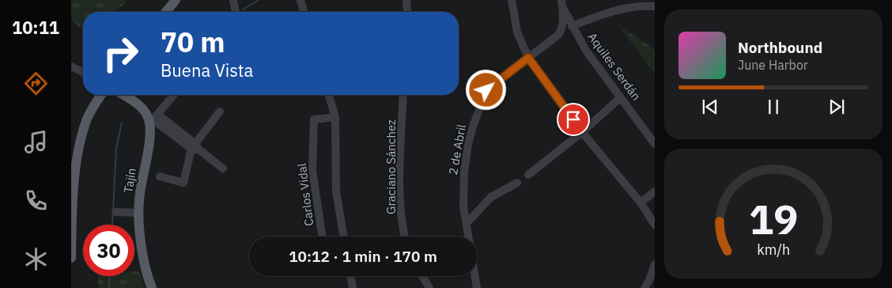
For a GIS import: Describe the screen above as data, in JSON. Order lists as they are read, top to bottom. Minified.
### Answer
{"streets":{"main road":["Tajín"],"street":["Aquiles Serdán","2 de Abril","Graciano Sánchez","Carlos Vidal"]},"crossings":[["Aquiles Serdán","2 de Abril"]],"page":{"tabs":"10:11","turn":["70 m","Buena Vista"],"song":["Northbound","June Harbor"],"limit":"30","trip":"10:12 · 1 min · 170 m","gauge":["19","km/h"]}}
